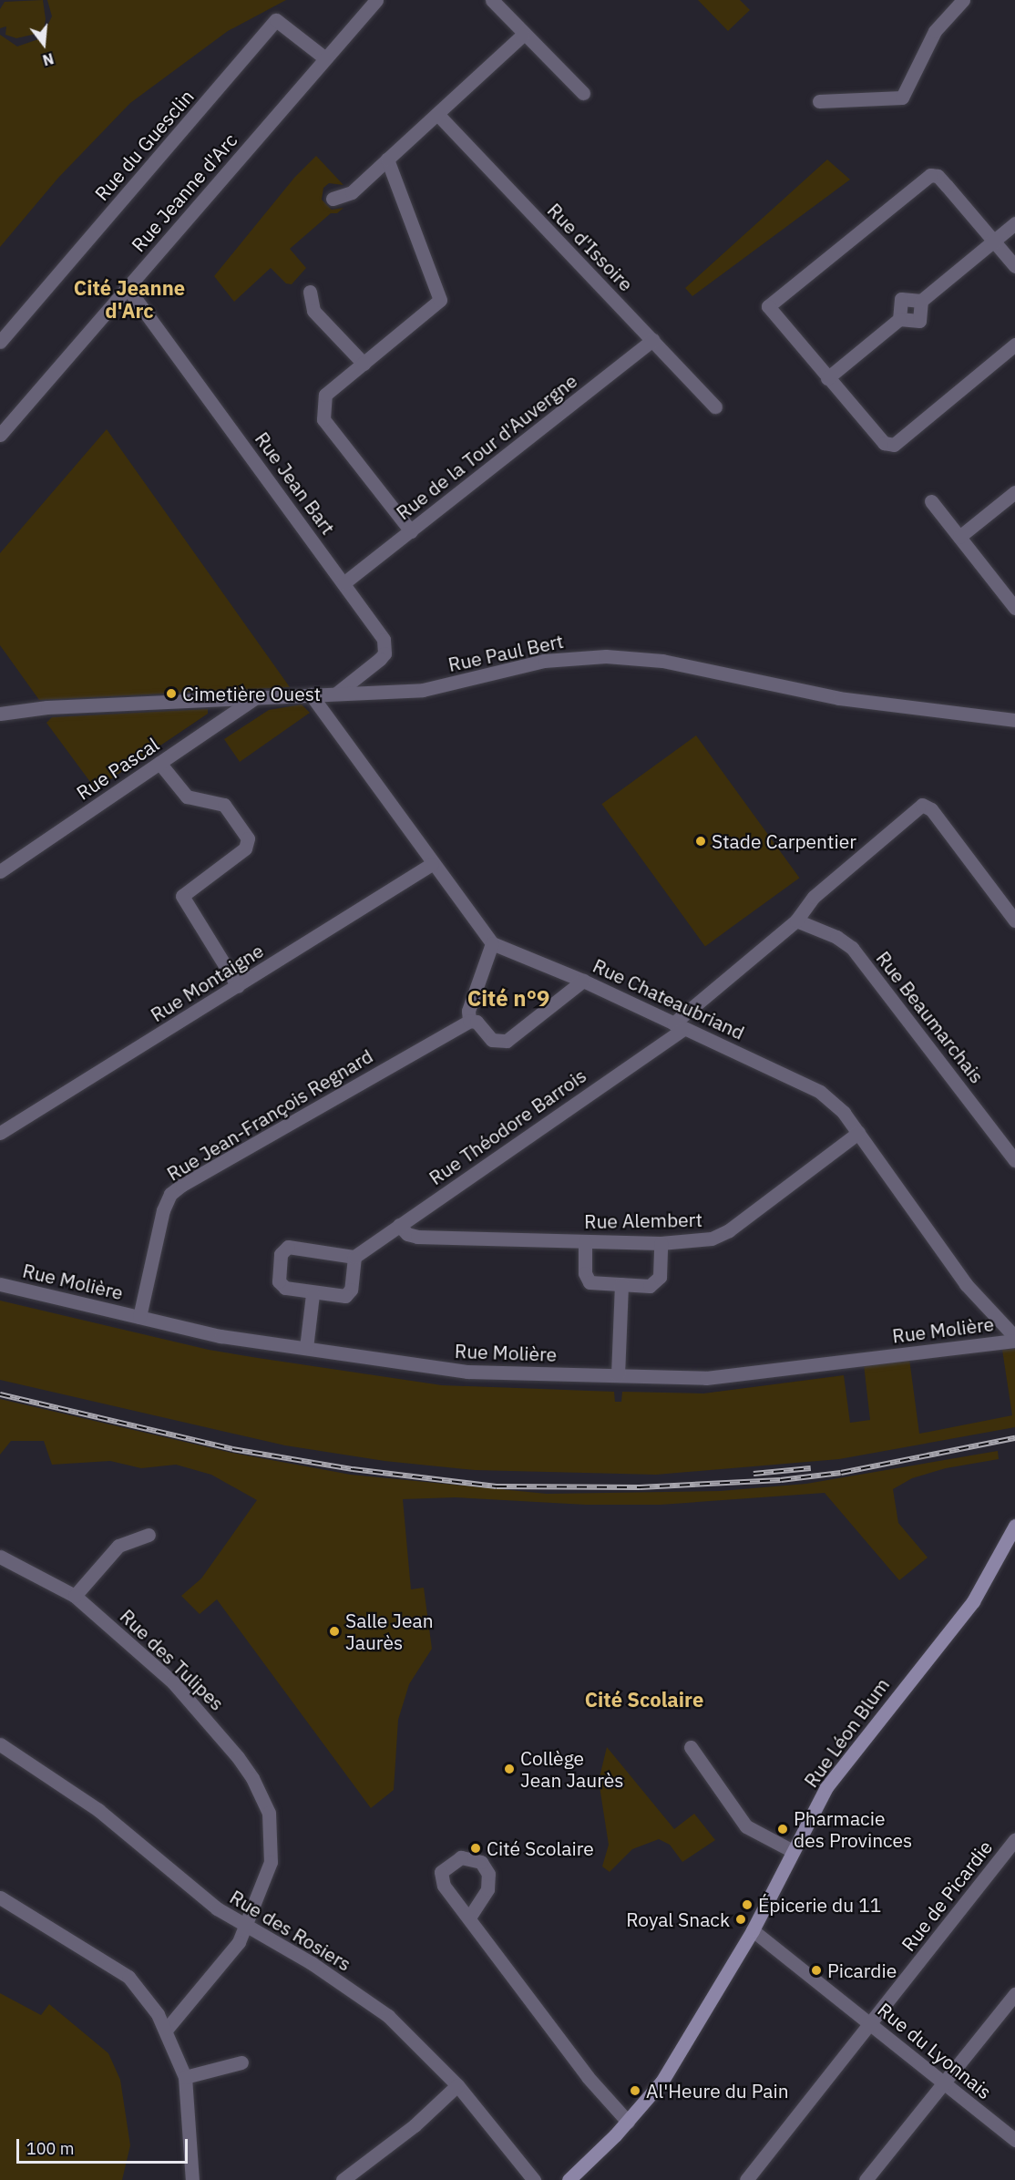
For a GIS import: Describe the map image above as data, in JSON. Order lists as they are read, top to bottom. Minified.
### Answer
{"streets":{"street":["Rue du Guesclin","Rue Jeanne d'Arc","Rue d'Issoire","Rue de la Tour d'Auvergne","Rue Jean Bart","Rue Paul Bert","Rue Pascal","Rue Montaigne","Rue Chateaubriand","Rue Beaumarchais","Rue Jean-François Regnard","Rue Théodore Barrois","Rue Alembert","Rue Molière","Rue des Tulipes","Rue Léon Blum","Rue de Picardie","Rue des Rosiers","Rue du Lyonnais"]},"crossings":[["Rue du Guesclin","Rue Jeanne d'Arc"],["Rue Jeanne d'Arc","Rue Jean Bart"],["Rue d'Issoire","Rue de la Tour d'Auvergne"],["Rue de la Tour d'Auvergne","Rue Jean Bart"],["Rue Jean Bart","Rue Paul Bert"],["Rue Paul Bert","Rue Pascal"],["Rue Chateaubriand","Rue Théodore Barrois"],["Rue Chateaubriand","Rue Alembert"],["Rue Chateaubriand","Rue Molière"],["Rue Beaumarchais","Rue Théodore Barrois"],["Rue Jean-François Regnard","Rue Molière"],["Rue Théodore Barrois","Rue Alembert"],["Rue des Tulipes","Rue des Rosiers"],["Rue Léon Blum","Rue du Lyonnais"],["Rue de Picardie","Rue du Lyonnais"]],"districts":["Cité Jeanne d'Arc","Cité n°9","Cité Scolaire"],"places":["Cimetière Ouest","Stade Carpentier","Salle Jean Jaurès","Collège Jean Jaurès","Pharmacie des Provinces","Cité Scolaire","Épicerie du 11","Royal Snack","Picardie","Al'Heure du Pain"],"scale_bar":"100 m","north":"bottom"}
